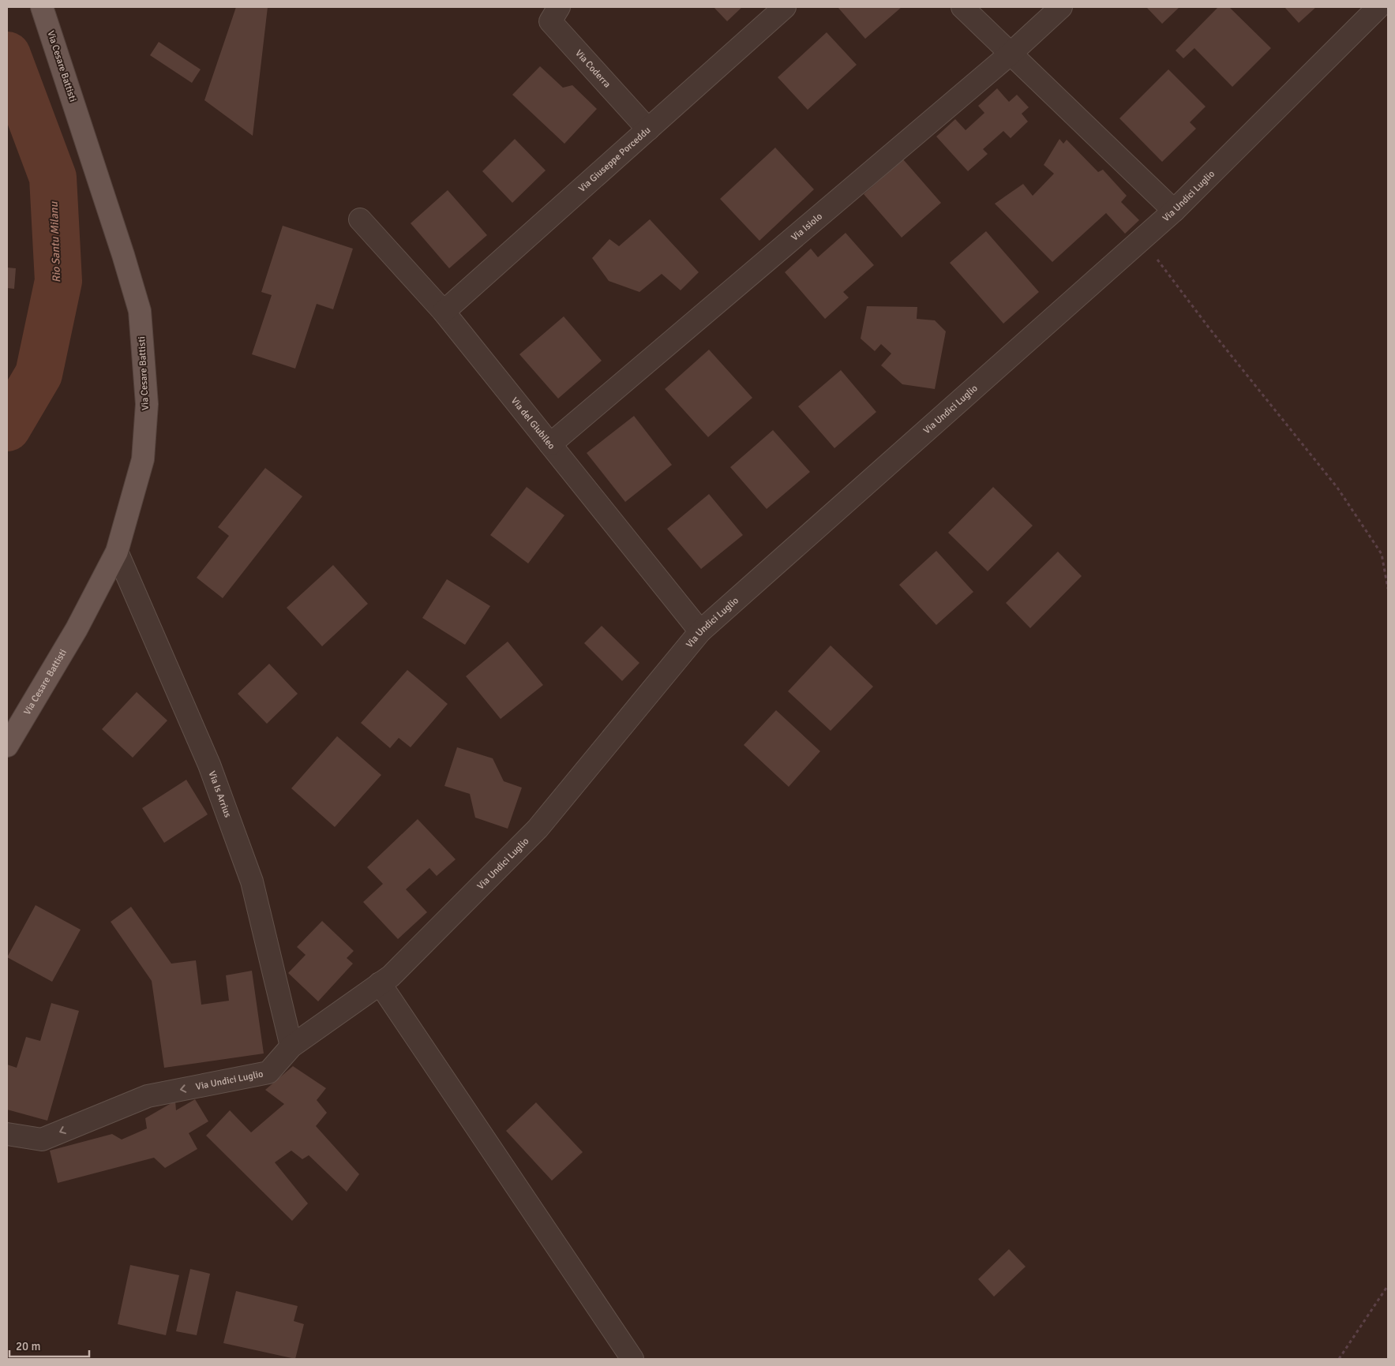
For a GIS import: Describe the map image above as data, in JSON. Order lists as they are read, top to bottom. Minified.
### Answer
{"streets":{"main road":["Via Cesare Battisti"],"street":["Via Coderra","Via Giuseppe Porceddu","Via Undici Luglio","Via Isiolo","Via del Giubileo","Via Is Arrius"]},"crossings":[["Via Cesare Battisti","Via Is Arrius"],["Via Coderra","Via Giuseppe Porceddu"],["Via Giuseppe Porceddu","Via del Giubileo"],["Via Undici Luglio","Via del Giubileo"],["Via Undici Luglio","Via Is Arrius"],["Via Isiolo","Via del Giubileo"]],"water":["Rio Santu Milanu"],"scale_bar":"20 m"}
